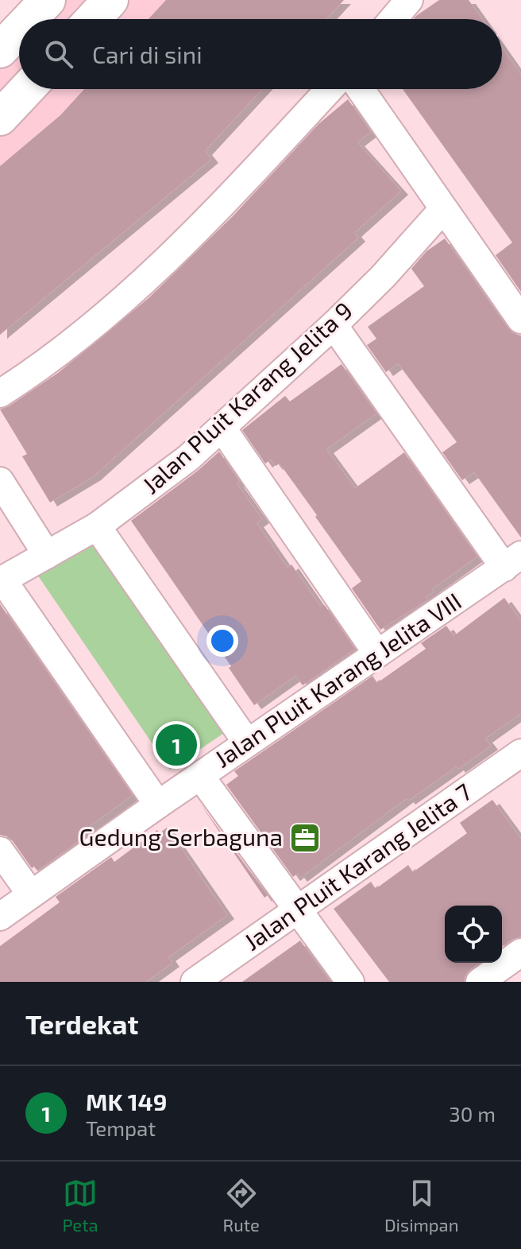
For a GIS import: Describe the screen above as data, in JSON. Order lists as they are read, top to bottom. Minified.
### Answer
{"streets":{"street":["Jalan Pluit Karang Jelita 9","Jalan Pluit Karang Jelita VIII","Jalan Pluit Karang Jelita 7"]},"places":{"office":["Gedung Serbaguna"]},"page":{"search":"Cari di sini","pins":"1","heading":"Terdekat","list":[{"mark":"1","name":"MK 149","note":"Tempat","value":"30 m"}],"nav":["Peta","Rute","Disimpan"]}}
